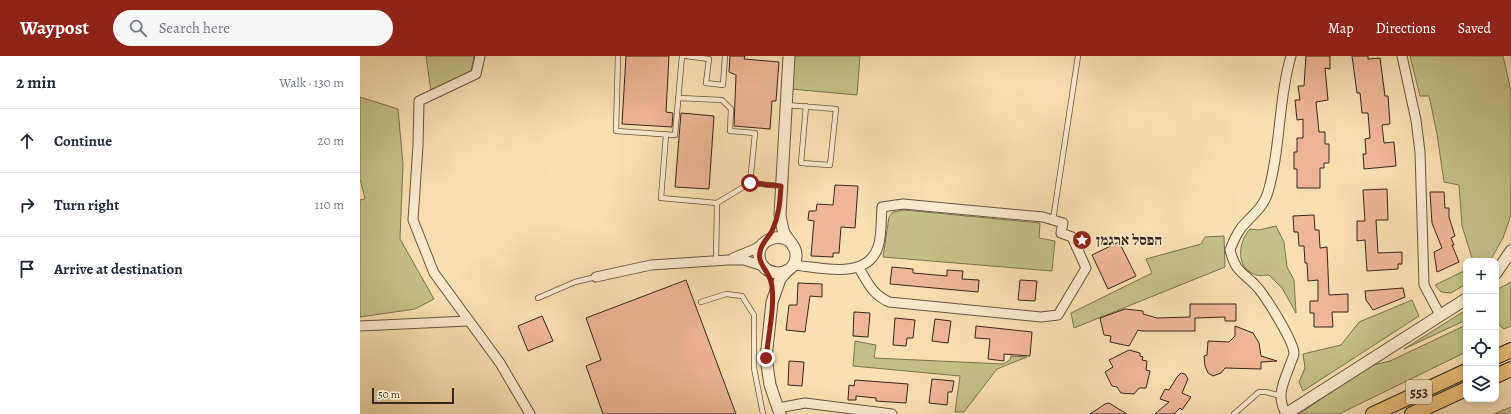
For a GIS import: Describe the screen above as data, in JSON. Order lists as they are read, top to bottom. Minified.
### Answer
{"streets":{"main road":["553"]},"places":{"place":["הפסל ארגמן"]},"scale_bar":"50 m","page":{"header":"Waypost","search":"Search here","nav":["Map","Directions","Saved"],"heading":["2 min","Walk · 130 m"],"list":[["Continue","20 m"],["Turn right","110 m"],"Arrive at destination"],"map_buttons":["+","−"],"scale":"50 m"}}
